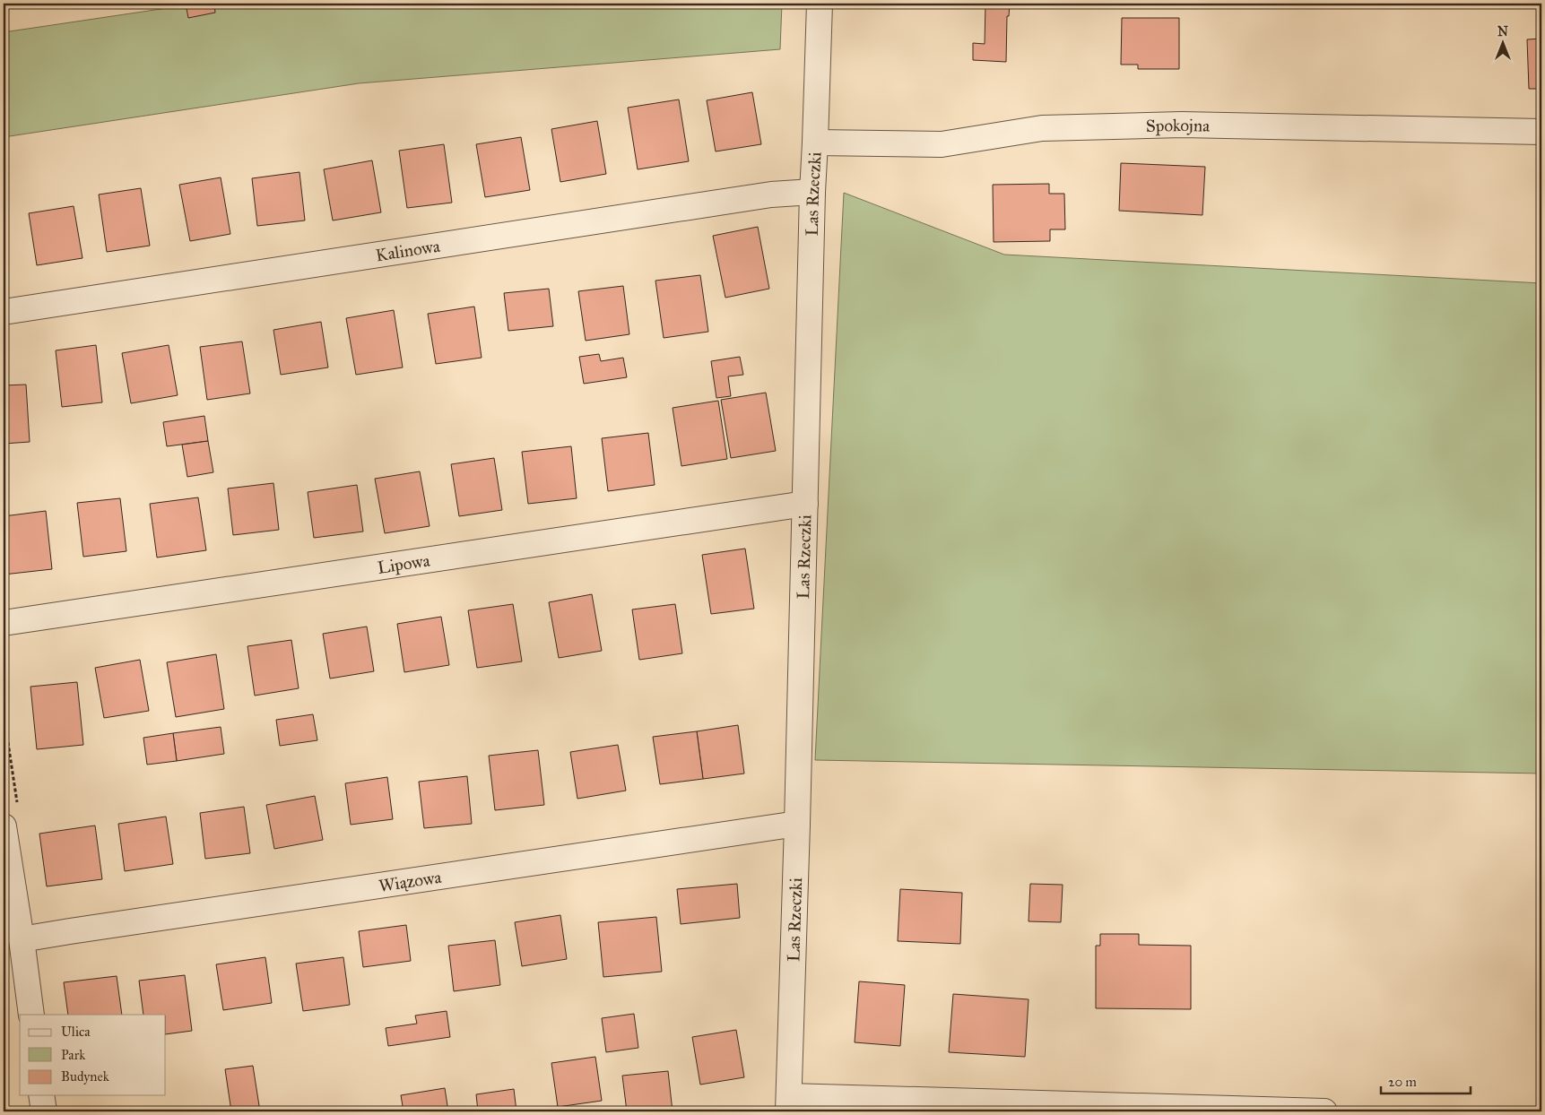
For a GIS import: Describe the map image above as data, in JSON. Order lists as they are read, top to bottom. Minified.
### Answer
{"streets":{"street":["Spokojna","Las Rzeczki","Kalinowa","Lipowa","Wiązowa"]},"crossings":[["Spokojna","Las Rzeczki"],["Las Rzeczki","Kalinowa"],["Las Rzeczki","Lipowa"],["Las Rzeczki","Wiązowa"]],"legend":["Ulica","Park","Budynek"],"scale_bar":"20 m","north":"top"}
